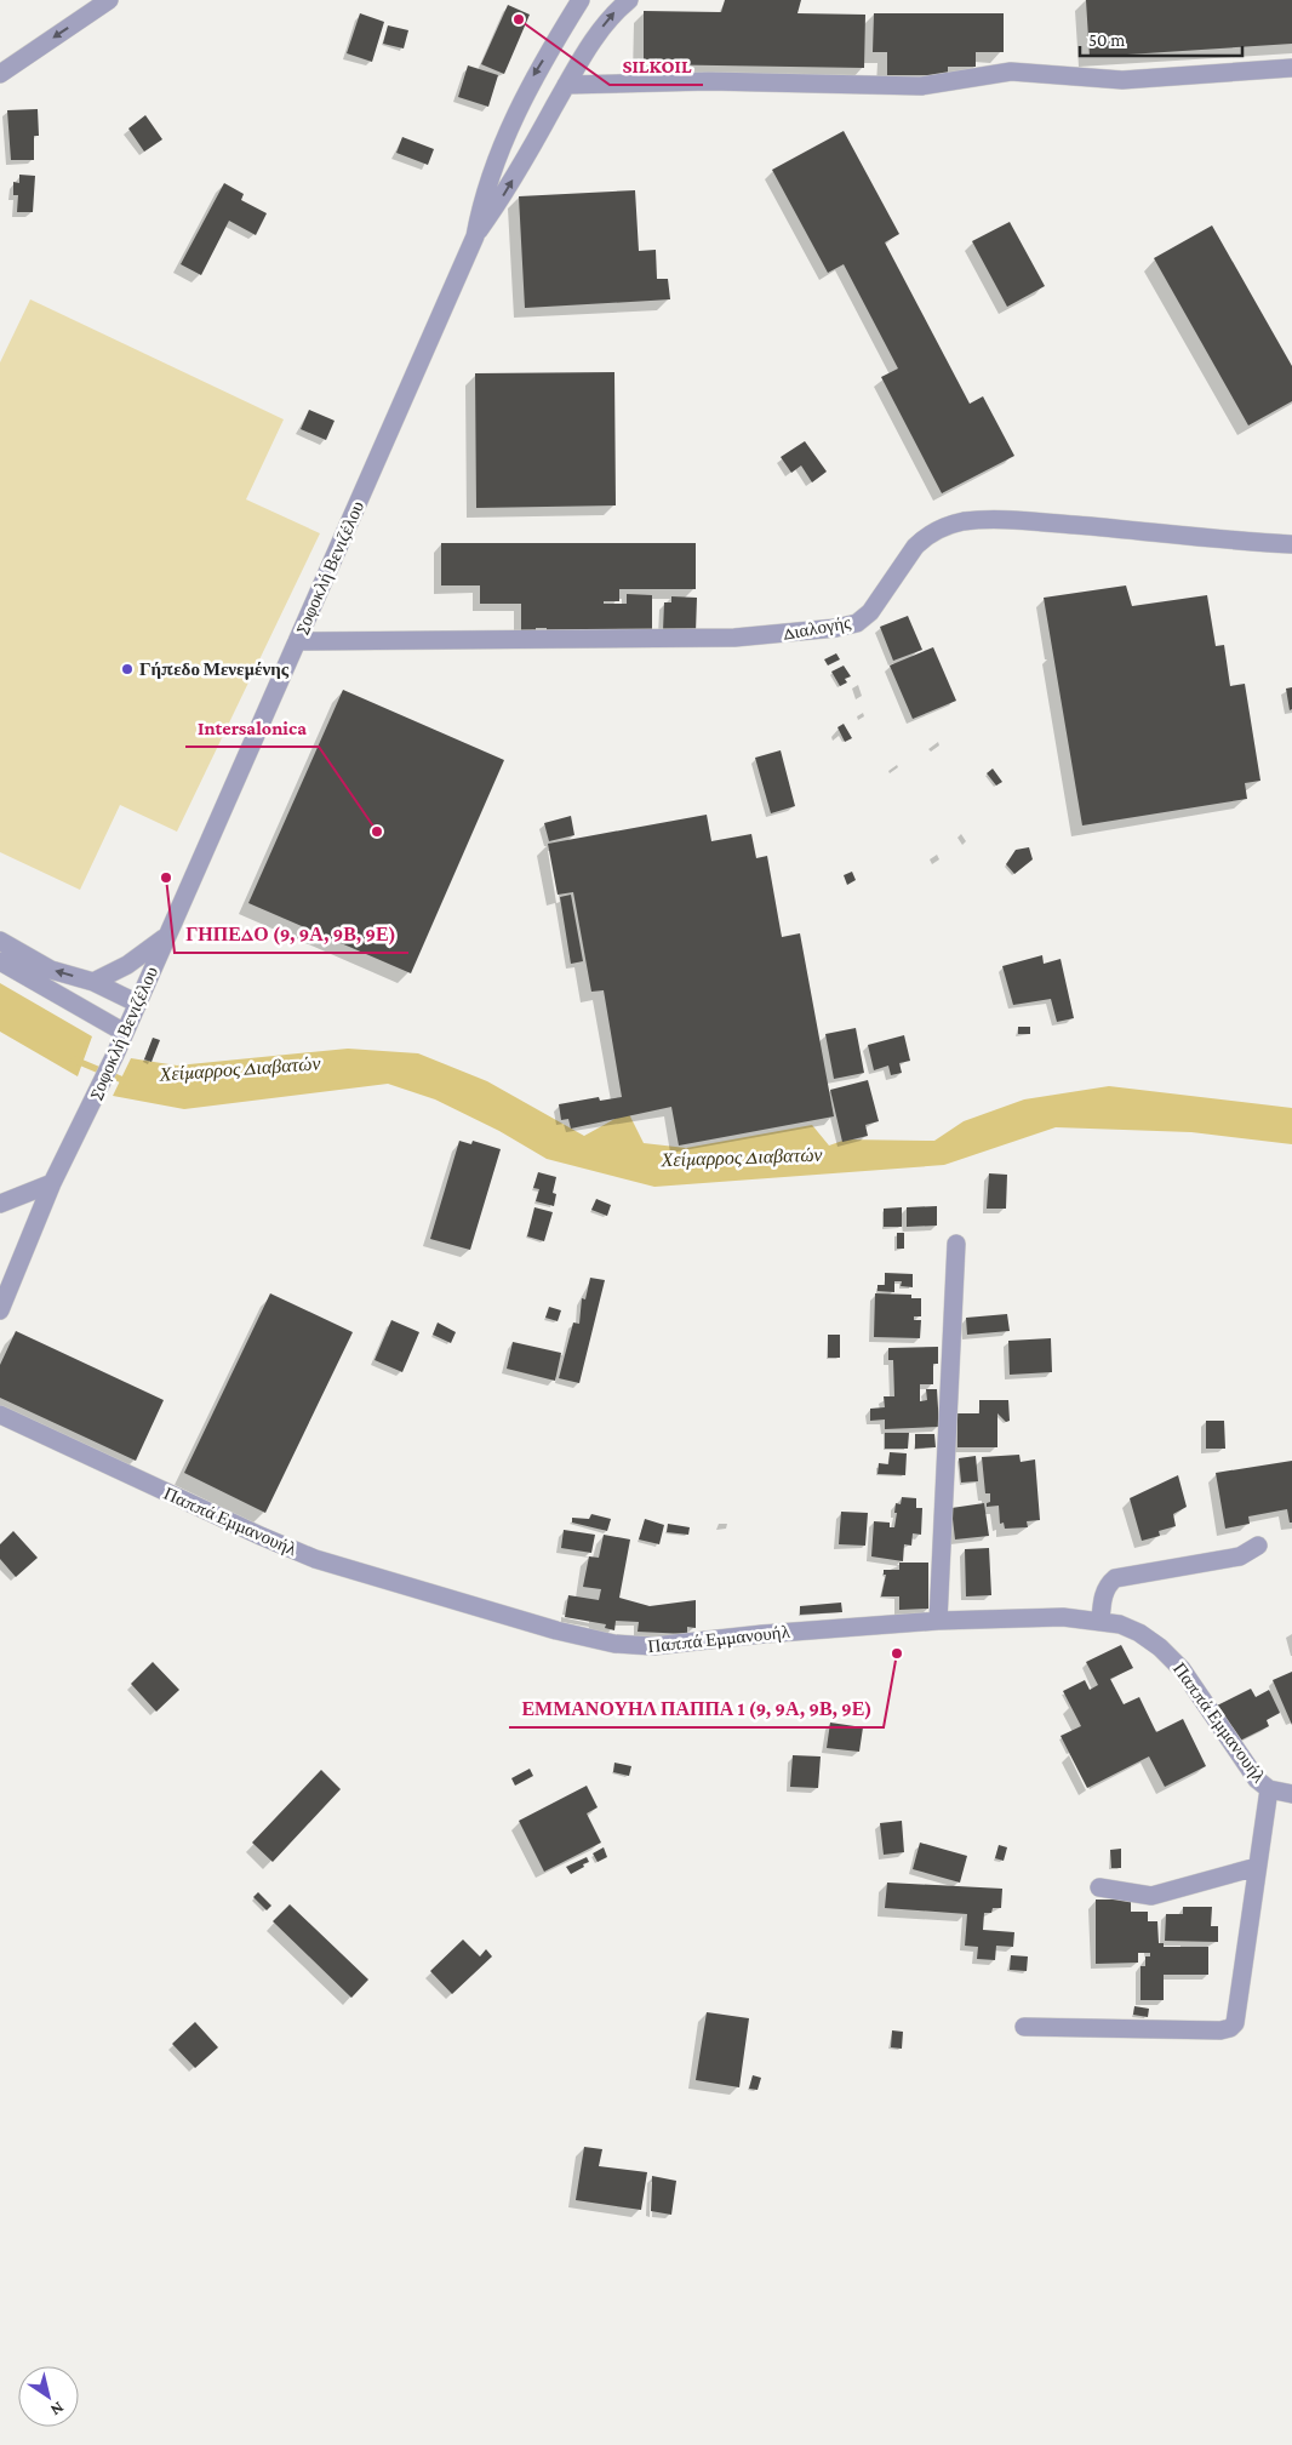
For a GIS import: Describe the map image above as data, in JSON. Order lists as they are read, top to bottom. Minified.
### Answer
{"streets":{"street":["Σοφοκλή Βενιζέλου","Διαλογής","Παππά Εμμανουήλ"]},"crossings":[["Σοφοκλή Βενιζέλου","Διαλογής"]],"water":["Χείμαρρος Διαβατών"],"places":["SILKOIL","Γήπεδο Μενεμένης","Intersalonica","ΓΗΠΕΔΟ (9, 9Α, 9Β, 9Ε)","ΕΜΜΑΝΟΥΗΛ ΠΑΠΠΑ 1 (9, 9Α, 9Β, 9Ε)"],"scale_bar":"50 m","north":"bottom right"}
